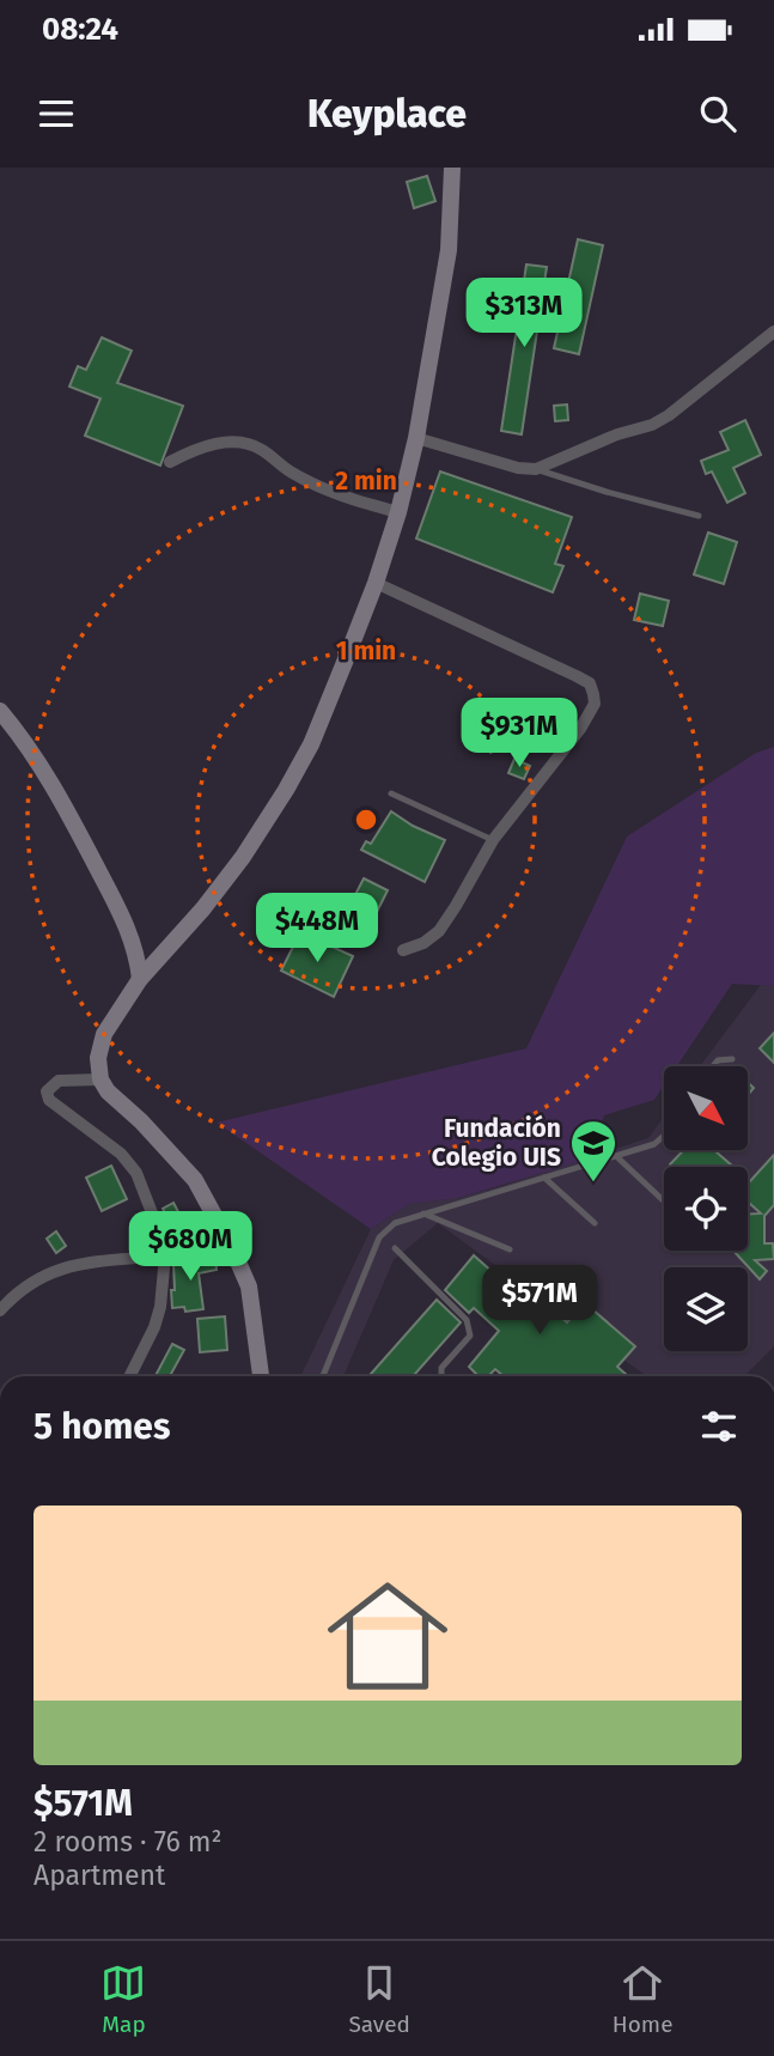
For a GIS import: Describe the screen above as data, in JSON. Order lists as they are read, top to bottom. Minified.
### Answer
{"places":{"school or university":["Fundación Colegio UIS"]},"north":"bottom right","page":{"status":"08:24","header":"Keyplace","price":["$313M","$931M","$448M","$680M","$571M"],"heading":"5 homes","list":[{"name":"$571M","note":"2 rooms · 76 m² · Apartment"}],"tabs":["Map","Saved","Home"]},"rings":["2 min","1 min"]}
